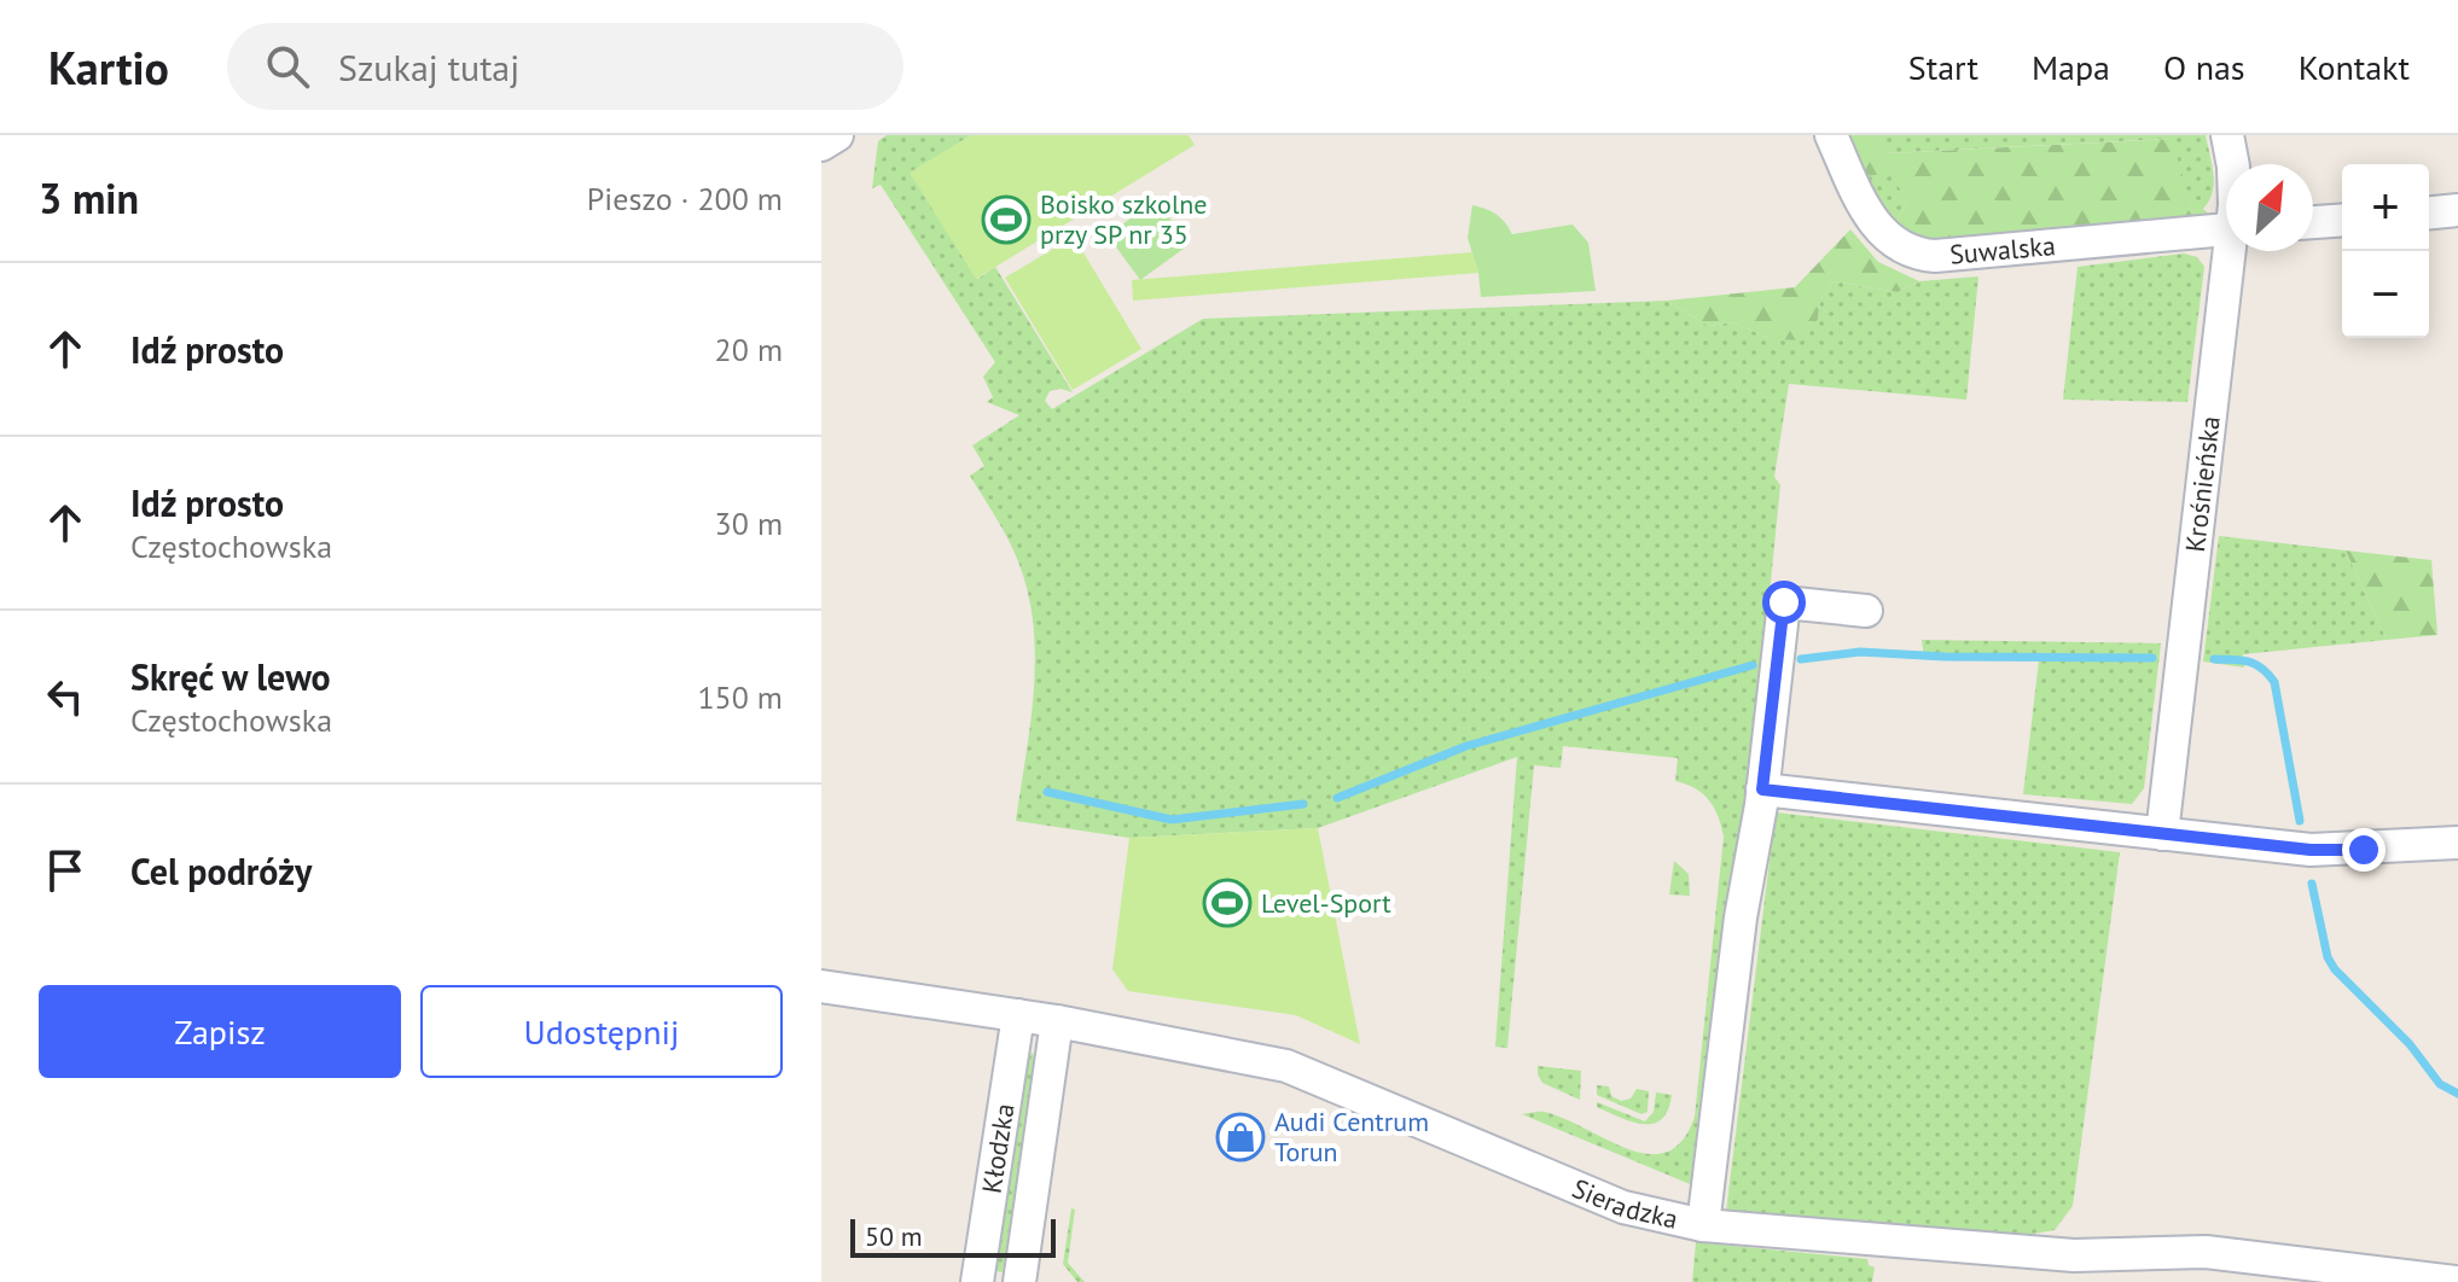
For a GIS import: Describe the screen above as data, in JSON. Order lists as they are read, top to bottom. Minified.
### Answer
{"streets":{"street":["Suwalska","Krośnieńska","Kłodzka","Sieradzka"]},"crossings":[["Kłodzka","Sieradzka"]],"places":{"sports":["Boisko szkolne przy SP nr 35","Level-Sport"],"shop":["Audi Centrum Torun"]},"scale_bar":"50 m","north":"top right","page":{"header":"Kartio","search":"Szukaj tutaj","nav":["Start","Mapa","O nas","Kontakt"],"heading":["3 min","Pieszo · 200 m"],"map_buttons":["+","−"],"list":[["Idź prosto","20 m"],["Idź prosto","Częstochowska","30 m"],["Skręć w lewo","Częstochowska","150 m"],"Cel podróży"],"buttons":["Zapisz","Udostępnij"],"scale":"50 m"}}
